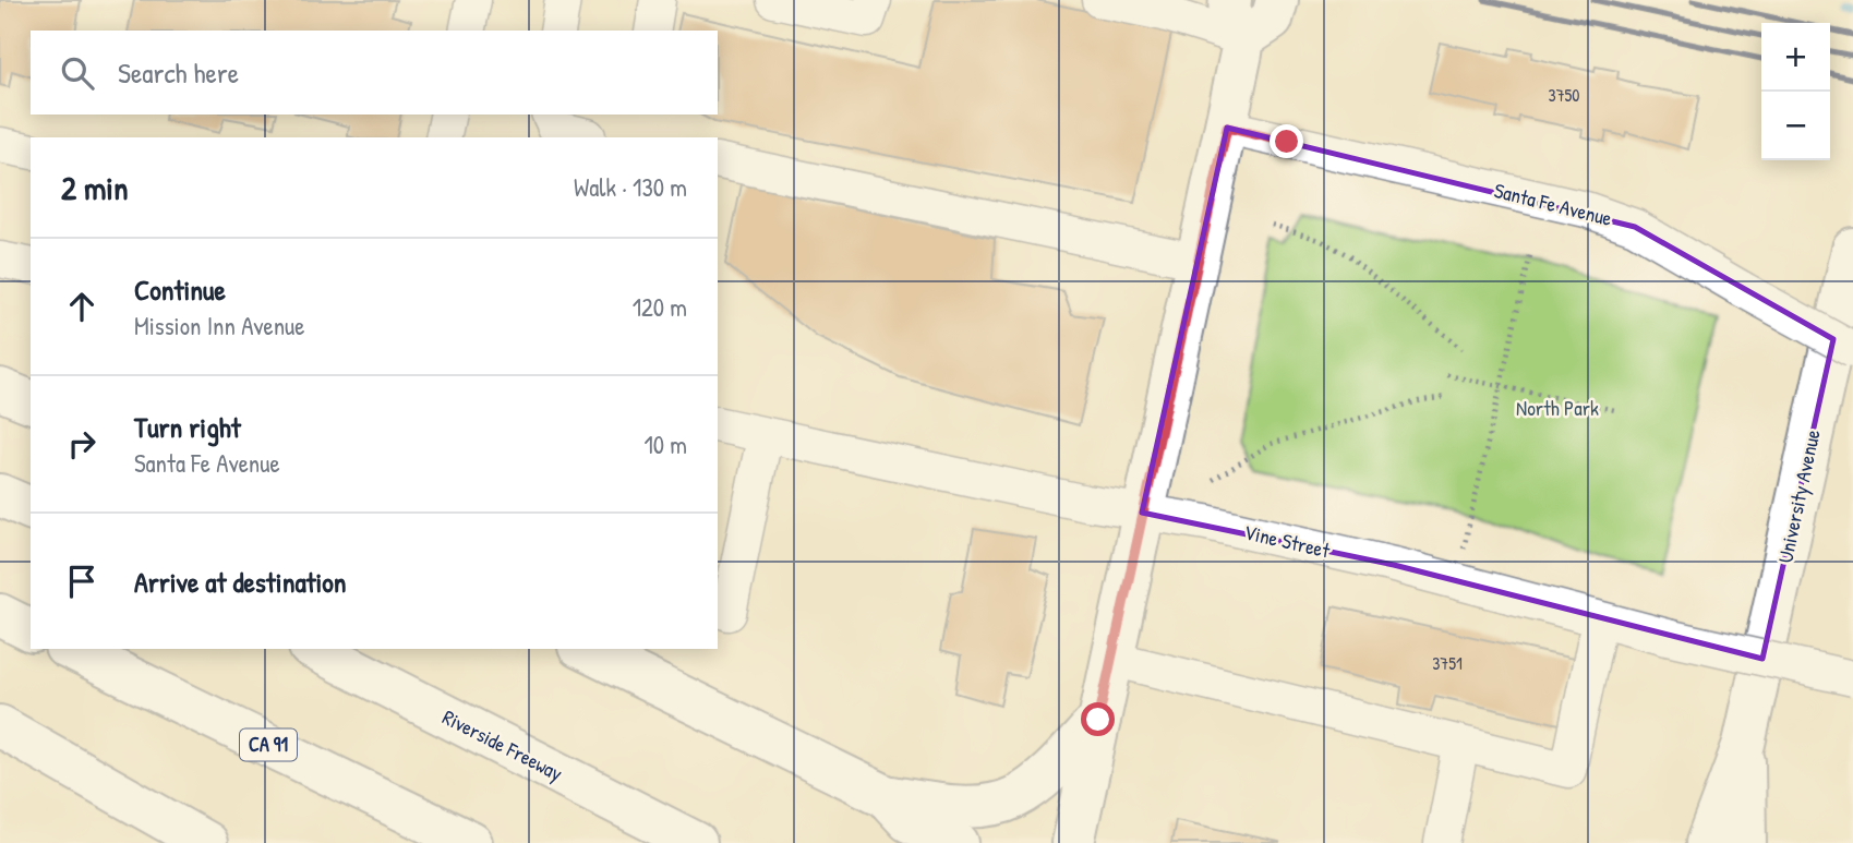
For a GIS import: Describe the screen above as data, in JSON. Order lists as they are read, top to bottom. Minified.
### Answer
{"streets":{"main road":["University Avenue","CA 91","Riverside Freeway"],"street":["Santa Fe Avenue","Vine Street"]},"parks":["North Park"],"house_numbers":["3750","3751"],"page":{"map_buttons":["+","−"],"search":"Search here","heading":["2 min","Walk · 130 m"],"list":[["Continue","Mission Inn Avenue","120 m"],["Turn right","Santa Fe Avenue","10 m"],"Arrive at destination"]}}
